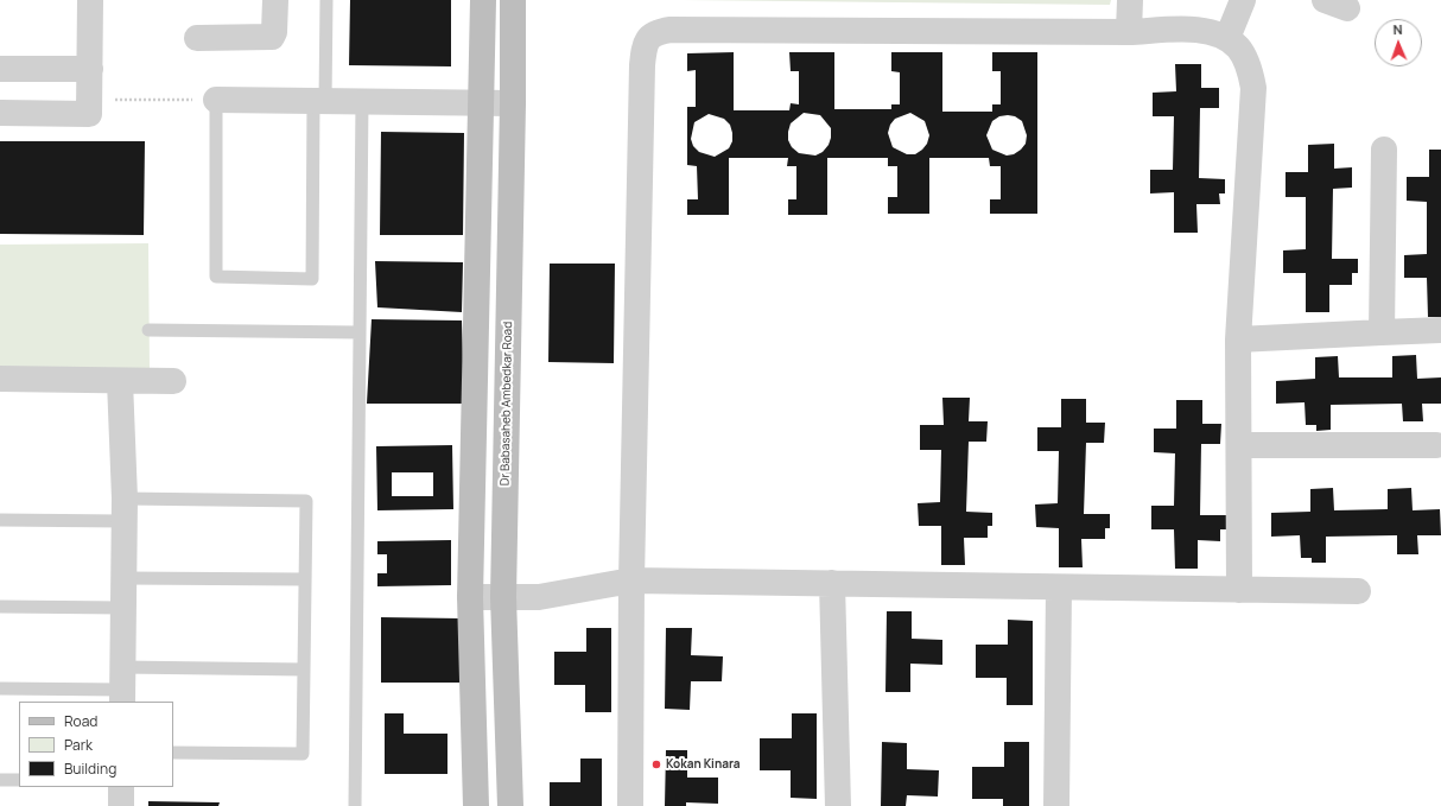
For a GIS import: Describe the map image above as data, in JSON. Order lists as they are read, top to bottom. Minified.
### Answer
{"streets":{"main road":["Dr Babasaheb Ambedkar Road"]},"places":["Kokan Kinara"],"legend":["Road","Park","Building"],"north":"top"}
